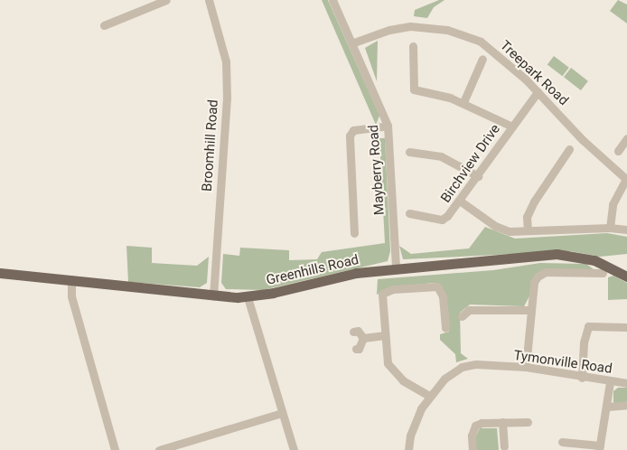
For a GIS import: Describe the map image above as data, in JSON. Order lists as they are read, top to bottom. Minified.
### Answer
{"streets":{"main road":["Greenhills Road"],"street":["Treepark Road","Broomhill Road","Birchview Drive","Mayberry Road","Tymonville Road"]},"crossings":[["Treepark Road","Birchview Drive"],["Treepark Road","Mayberry Road"],["Broomhill Road","Greenhills Road"],["Mayberry Road","Greenhills Road"]]}
